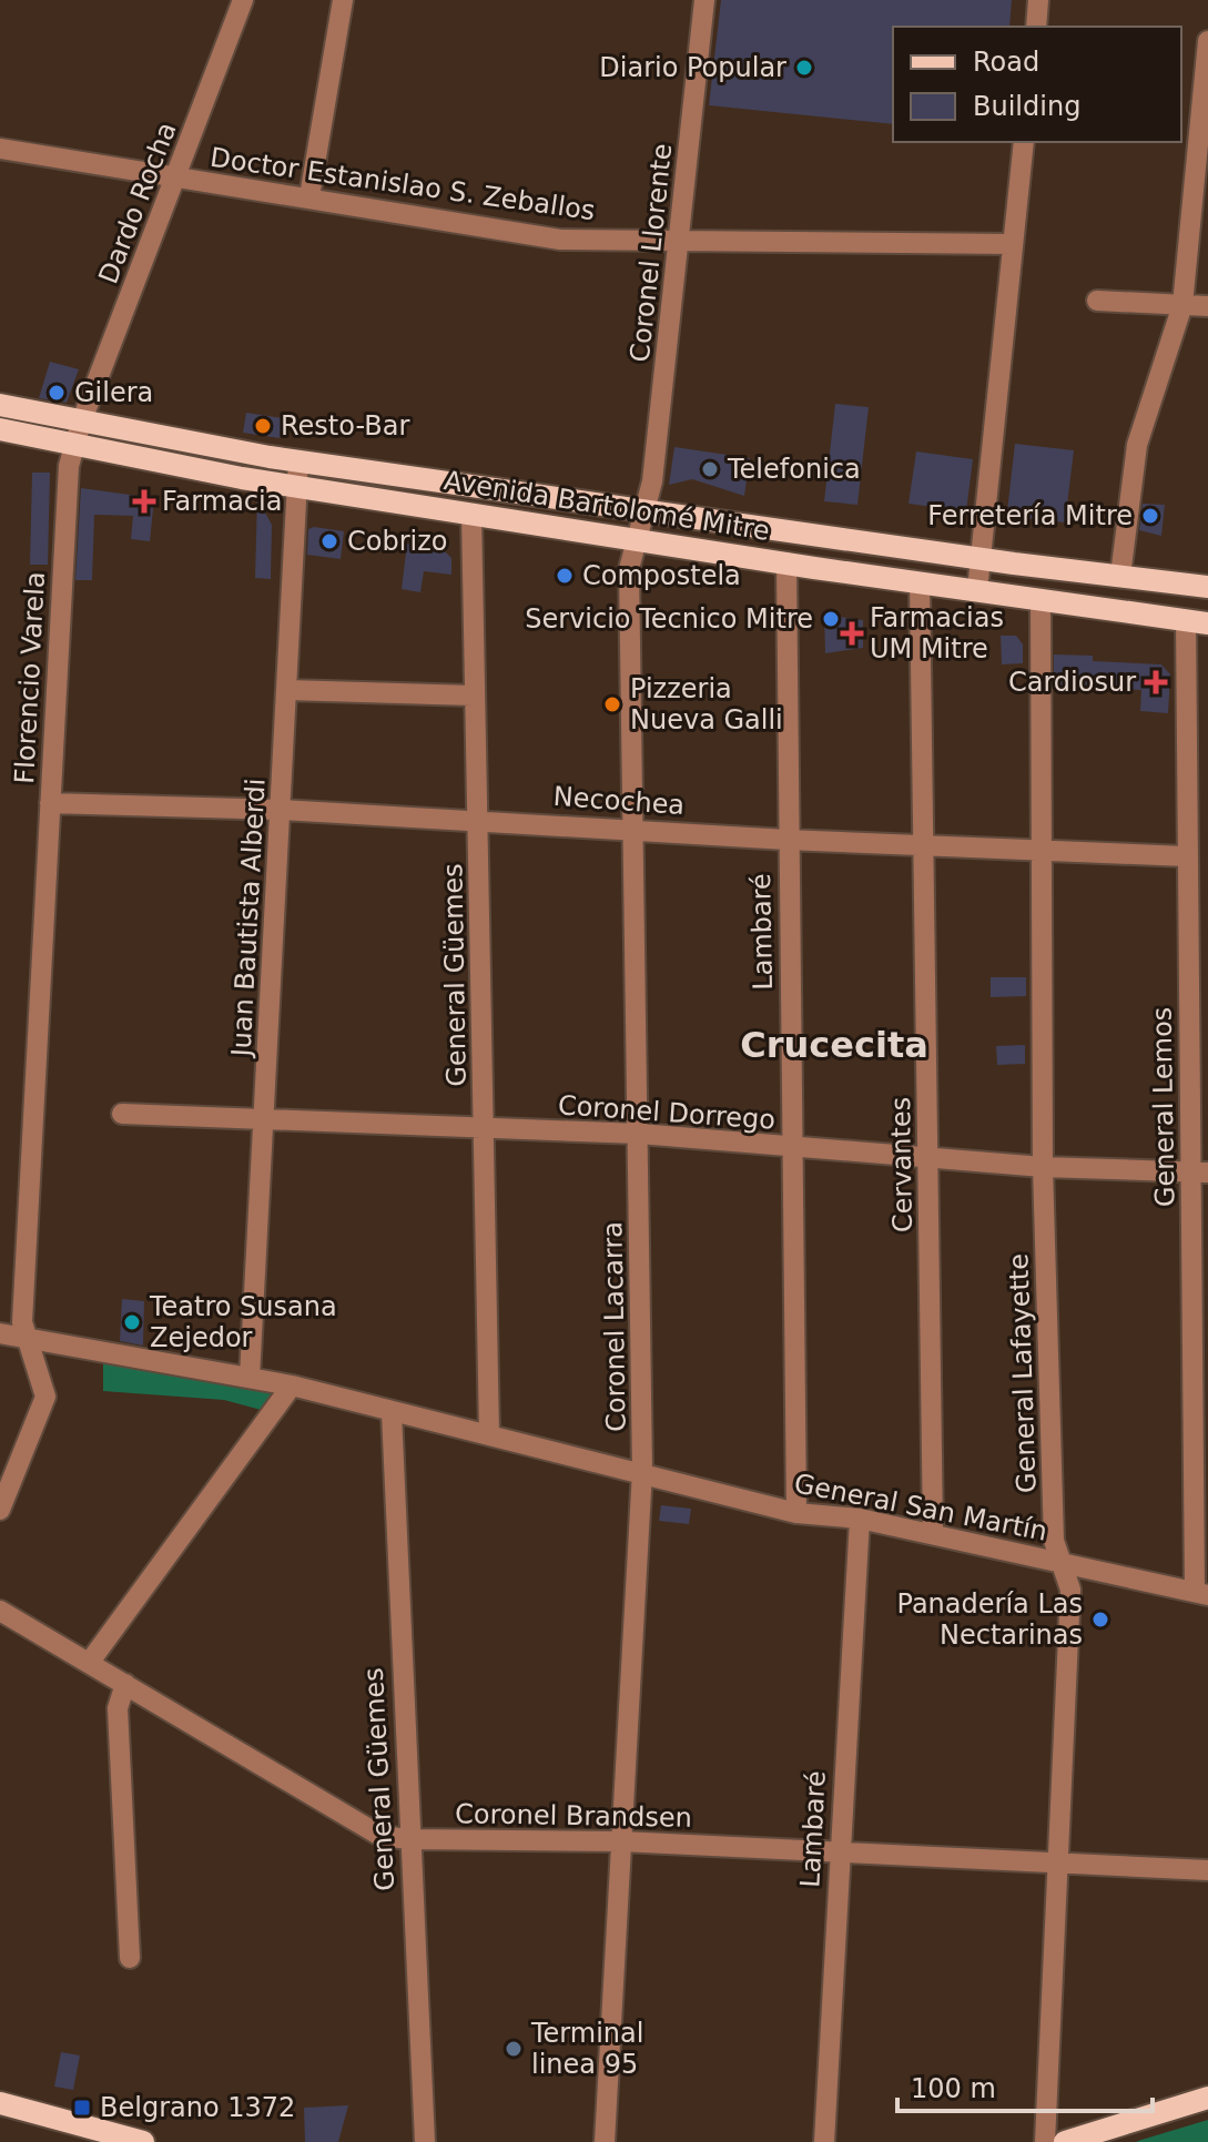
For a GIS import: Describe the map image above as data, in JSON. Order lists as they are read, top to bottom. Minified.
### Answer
{"streets":{"main road":["Avenida Bartolomé Mitre"],"street":["Doctor Estanislao S. Zeballos","Dardo Rocha","Coronel Llorente","Florencio Varela","Necochea","Juan Bautista Alberdi","Lambaré","General Güemes","General Lemos","Coronel Dorrego","Cervantes","Coronel Lacarra","General Lafayette","General San Martín","Coronel Brandsen"]},"crossings":[["Doctor Estanislao S. Zeballos","Dardo Rocha"],["Doctor Estanislao S. Zeballos","Coronel Llorente"],["Dardo Rocha","Avenida Bartolomé Mitre"],["Dardo Rocha","Florencio Varela"],["Coronel Llorente","Avenida Bartolomé Mitre"],["Coronel Llorente","Coronel Lacarra"],["Avenida Bartolomé Mitre","Florencio Varela"],["Avenida Bartolomé Mitre","Juan Bautista Alberdi"],["Avenida Bartolomé Mitre","Lambaré"],["Avenida Bartolomé Mitre","General Güemes"],["Avenida Bartolomé Mitre","General Lemos"],["Avenida Bartolomé Mitre","Cervantes"],["Avenida Bartolomé Mitre","Coronel Lacarra"],["Avenida Bartolomé Mitre","General Lafayette"],["Florencio Varela","Necochea"],["Florencio Varela","General San Martín"],["Necochea","Juan Bautista Alberdi"],["Necochea","Lambaré"],["Necochea","General Güemes"],["Necochea","General Lemos"],["Necochea","Cervantes"],["Necochea","Coronel Lacarra"],["Necochea","General Lafayette"],["Juan Bautista Alberdi","Coronel Dorrego"],["Juan Bautista Alberdi","General San Martín"],["Lambaré","Coronel Dorrego"],["Lambaré","General San Martín"],["Lambaré","Coronel Brandsen"],["General Güemes","Coronel Dorrego"],["General Güemes","General San Martín"],["General Güemes","Coronel Brandsen"],["General Lemos","Coronel Dorrego"],["General Lemos","General San Martín"],["Coronel Dorrego","Cervantes"],["Coronel Dorrego","Coronel Lacarra"],["Coronel Dorrego","General Lafayette"],["Cervantes","General San Martín"],["Coronel Lacarra","General San Martín"],["Coronel Lacarra","Coronel Brandsen"],["General Lafayette","General San Martín"],["General Lafayette","Coronel Brandsen"]],"districts":["Crucecita"],"places":{"other":["Diario Popular","Gilera","Resto-Bar","Telefonica","Ferretería Mitre","Cobrizo","Compostela","Servicio Tecnico Mitre","Pizzeria Nueva Galli","Teatro Susana Zejedor","Panadería Las Nectarinas","Terminal linea 95"],"health":["Farmacia","Farmacias UM Mitre","Cardiosur"],"transit":["Belgrano 1372"]},"legend":["Road","Building"],"scale_bar":"100 m"}
